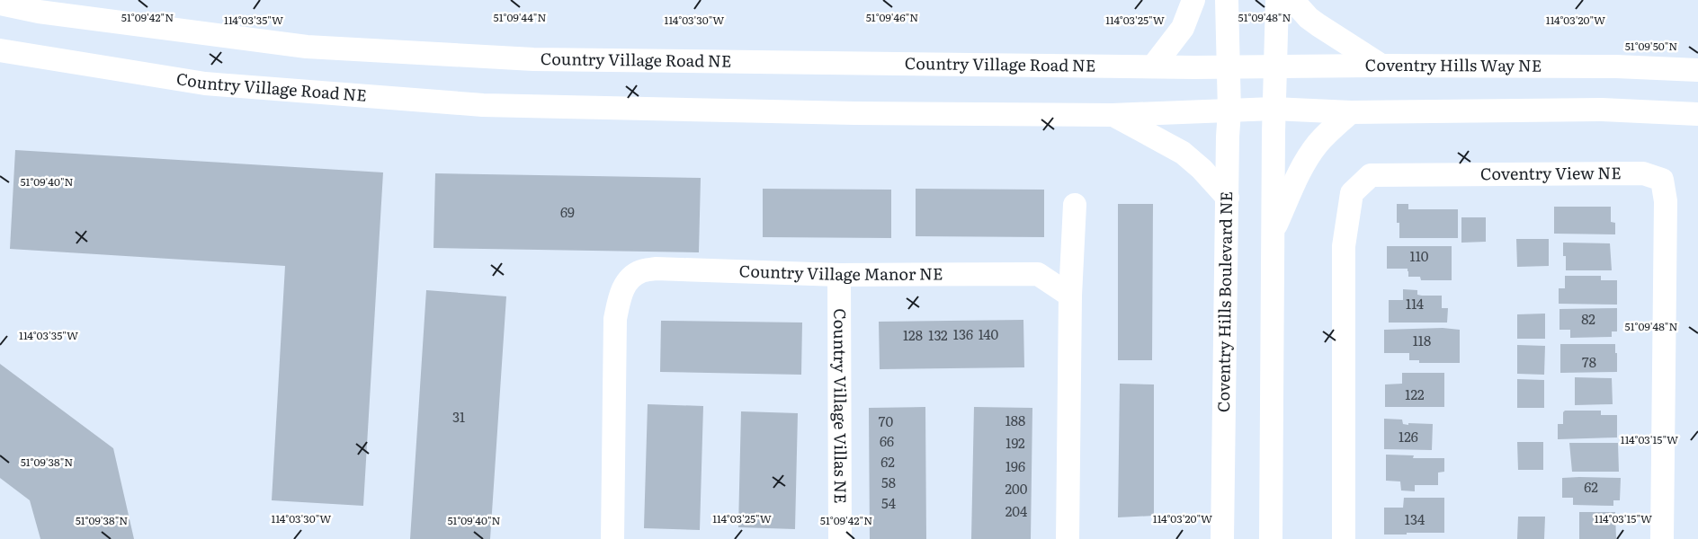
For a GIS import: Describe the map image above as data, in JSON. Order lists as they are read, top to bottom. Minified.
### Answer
{"streets":{"street":["Country Village Road NE","Coventry Hills Way NE","Coventry View NE","Country Village Manor NE","Coventry Hills Boulevard NE","Country Village Villas NE"]},"crossings":[["Country Village Road NE","Coventry Hills Way NE"],["Country Village Road NE","Coventry Hills Boulevard NE"],["Country Village Manor NE","Country Village Villas NE"]],"house_numbers":["69","110","114","82","136","140","128","132","118","78","122","31","188","70","126","66","192","62","196","58","62","200","54","204","134"],"coordinates":["51°09'46\"N","51°09'42\"N","51°09'44\"N","51°09'48\"N","114°03'35\"W","114°03'30\"W","114°03'25\"W","114°03'20\"W","51°09'50\"N","51°09'40\"N","114°03'15\"W","51°09'38\"N"]}
